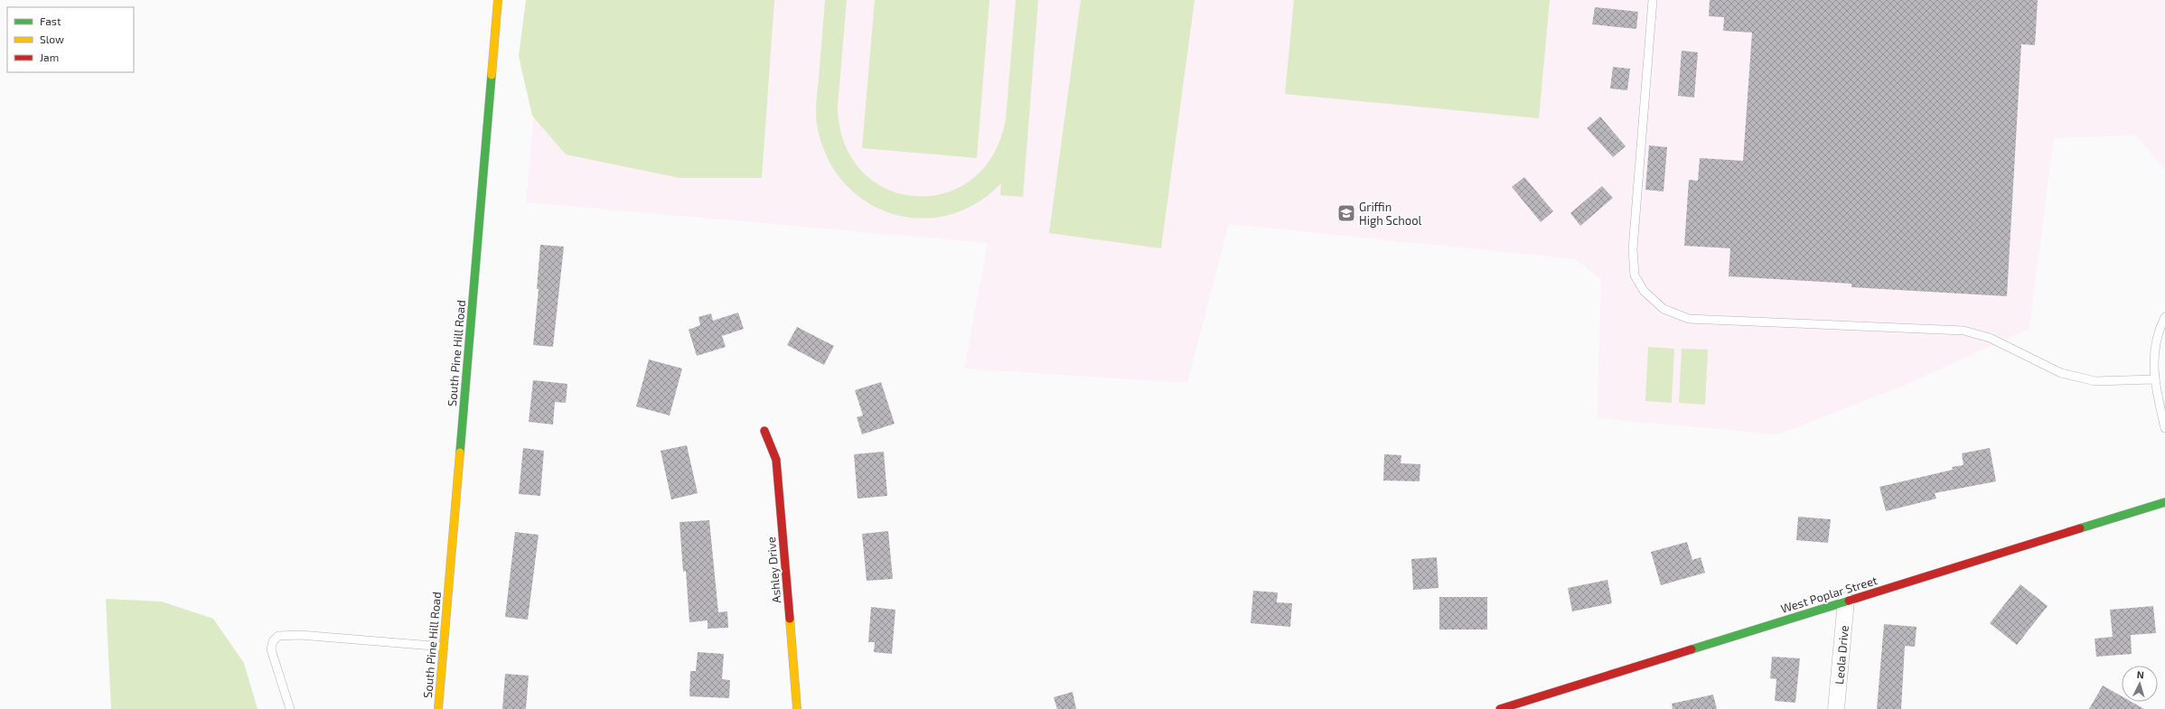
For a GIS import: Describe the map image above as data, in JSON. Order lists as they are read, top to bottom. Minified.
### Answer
{"streets":{"street":["South Pine Hill Road","Ashley Drive","West Poplar Street","Leola Drive"]},"crossings":[["West Poplar Street","Leola Drive"]],"places":{"school or university":["Griffin High School"]},"legend":["Fast","Slow","Jam"],"north":"top"}
